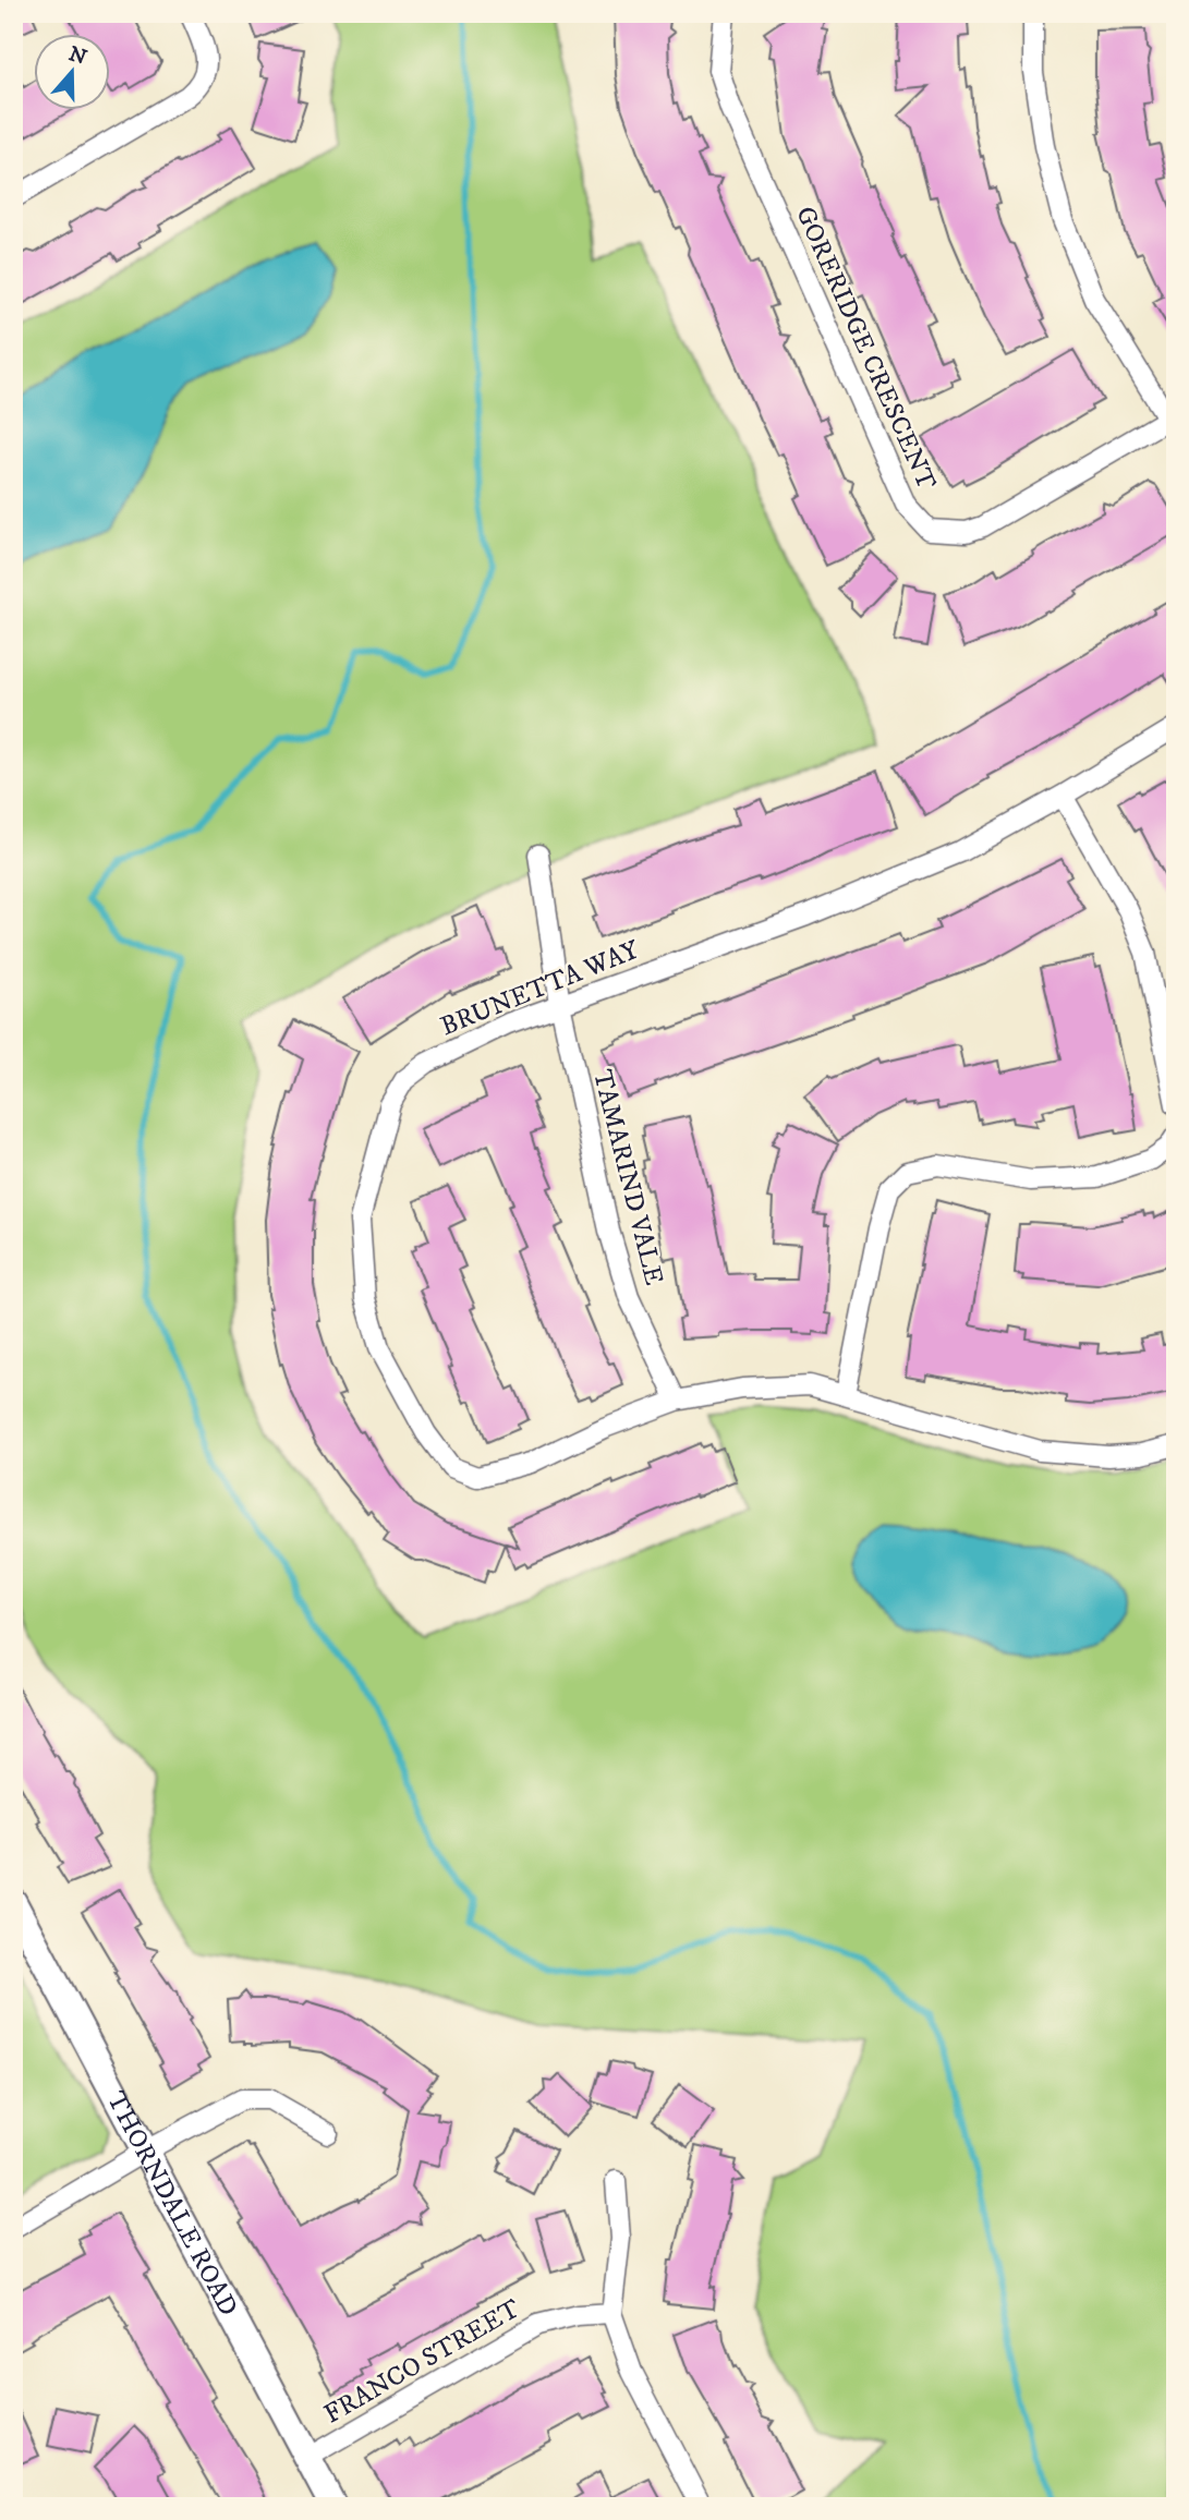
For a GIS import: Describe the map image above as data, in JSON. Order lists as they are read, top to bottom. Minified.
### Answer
{"streets":{"street":["GORERIDGE CRESCENT","BRUNETTA WAY","TAMARIND VALE","THORNDALE ROAD","FRANCO STREET"]},"crossings":[["BRUNETTA WAY","TAMARIND VALE"],["THORNDALE ROAD","FRANCO STREET"]],"north":"top"}
